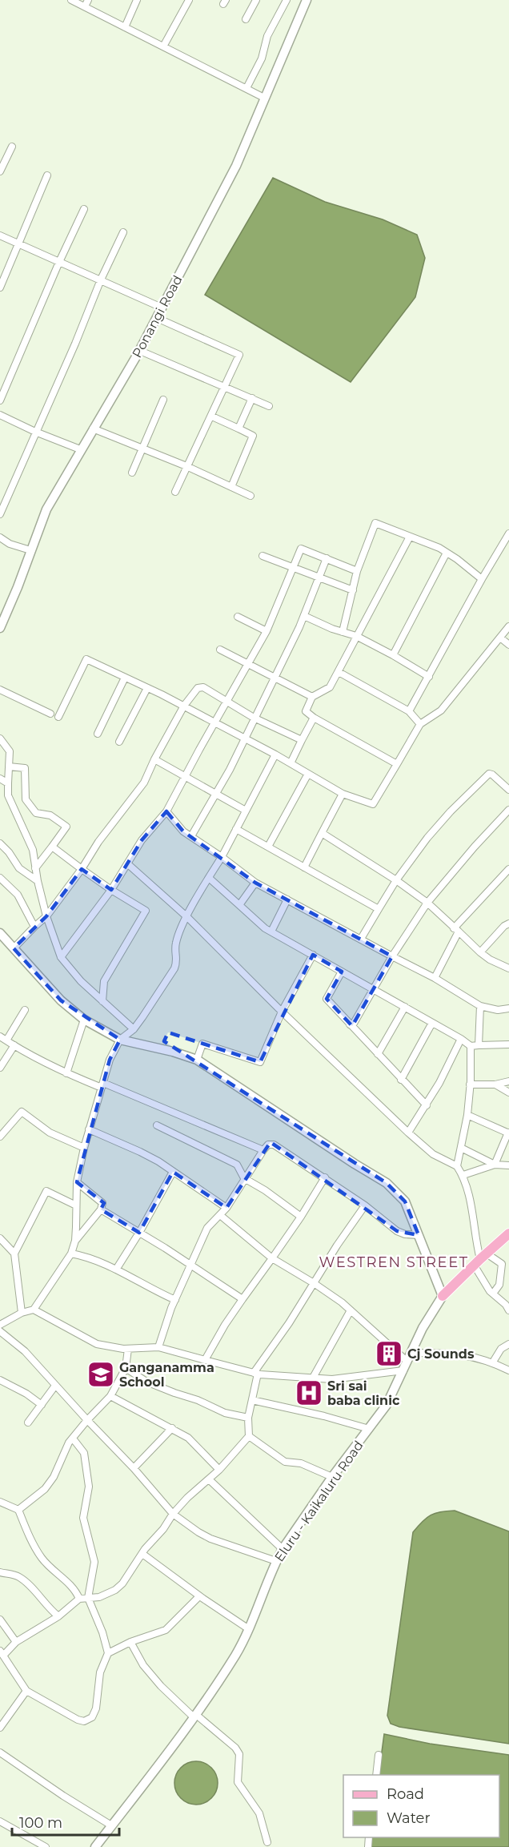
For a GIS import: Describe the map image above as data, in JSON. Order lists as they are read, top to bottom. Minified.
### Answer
{"streets":{"main road":["Ponangi Road","Eluru - Kaikaluru Road"]},"districts":["WESTREN STREET"],"places":{"building":["Cj Sounds"],"school or university":["Ganganamma School"],"hospital":["Sri sai baba clinic"]},"legend":["Road","Water"],"scale_bar":"100 m"}
